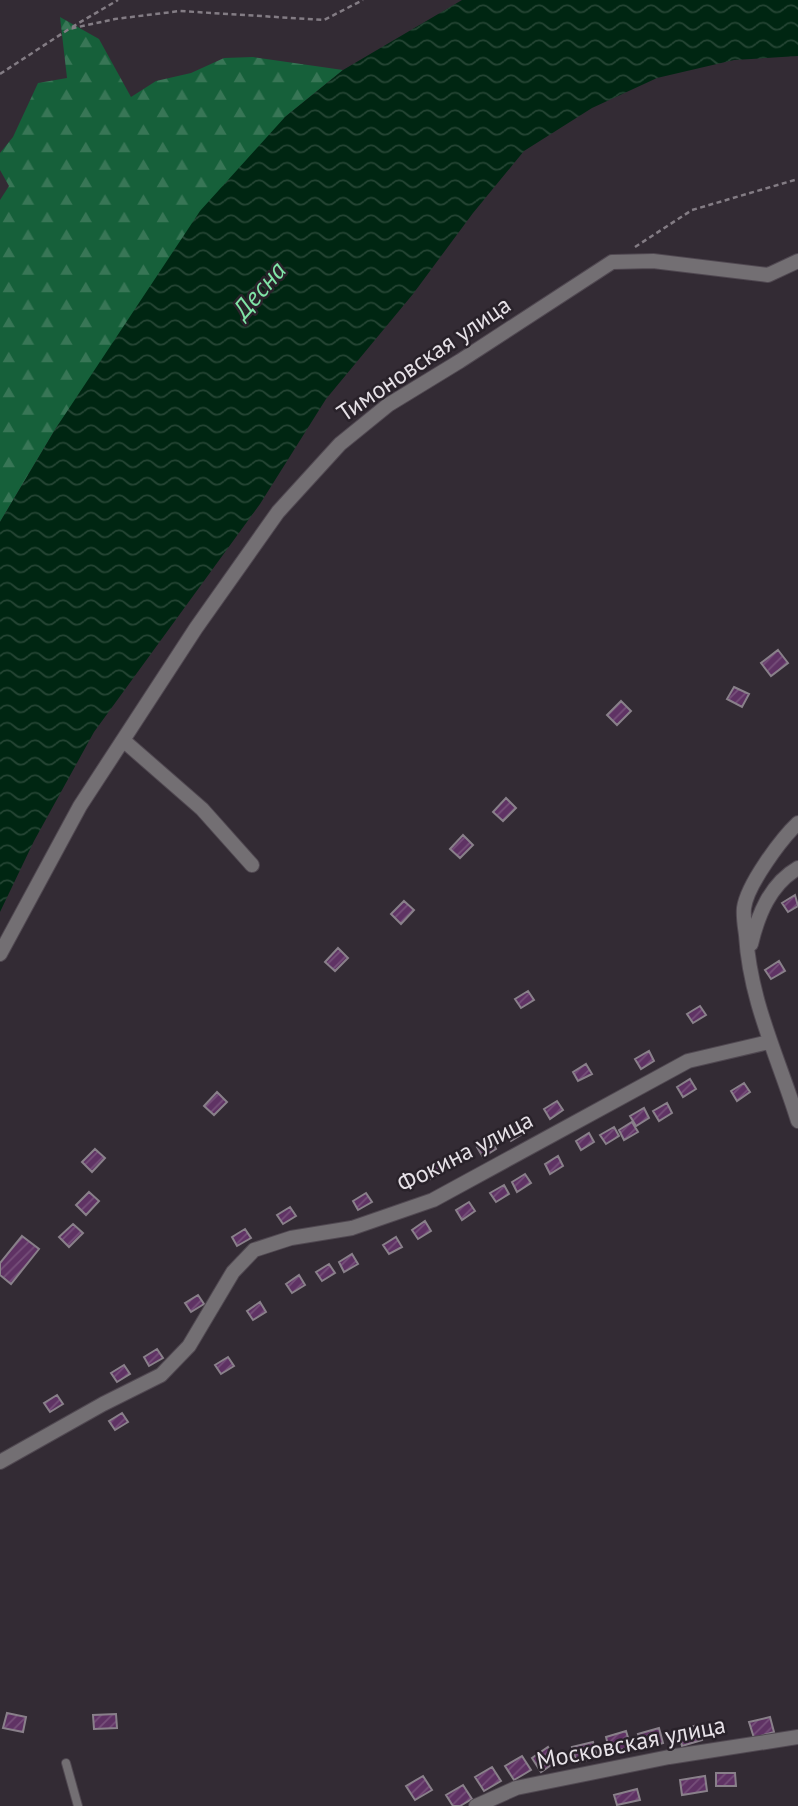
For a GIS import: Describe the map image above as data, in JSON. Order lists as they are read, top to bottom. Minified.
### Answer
{"streets":{"street":["Тимоновская улица","Фокина улица","Московская улица"]},"water":["Десна"]}
